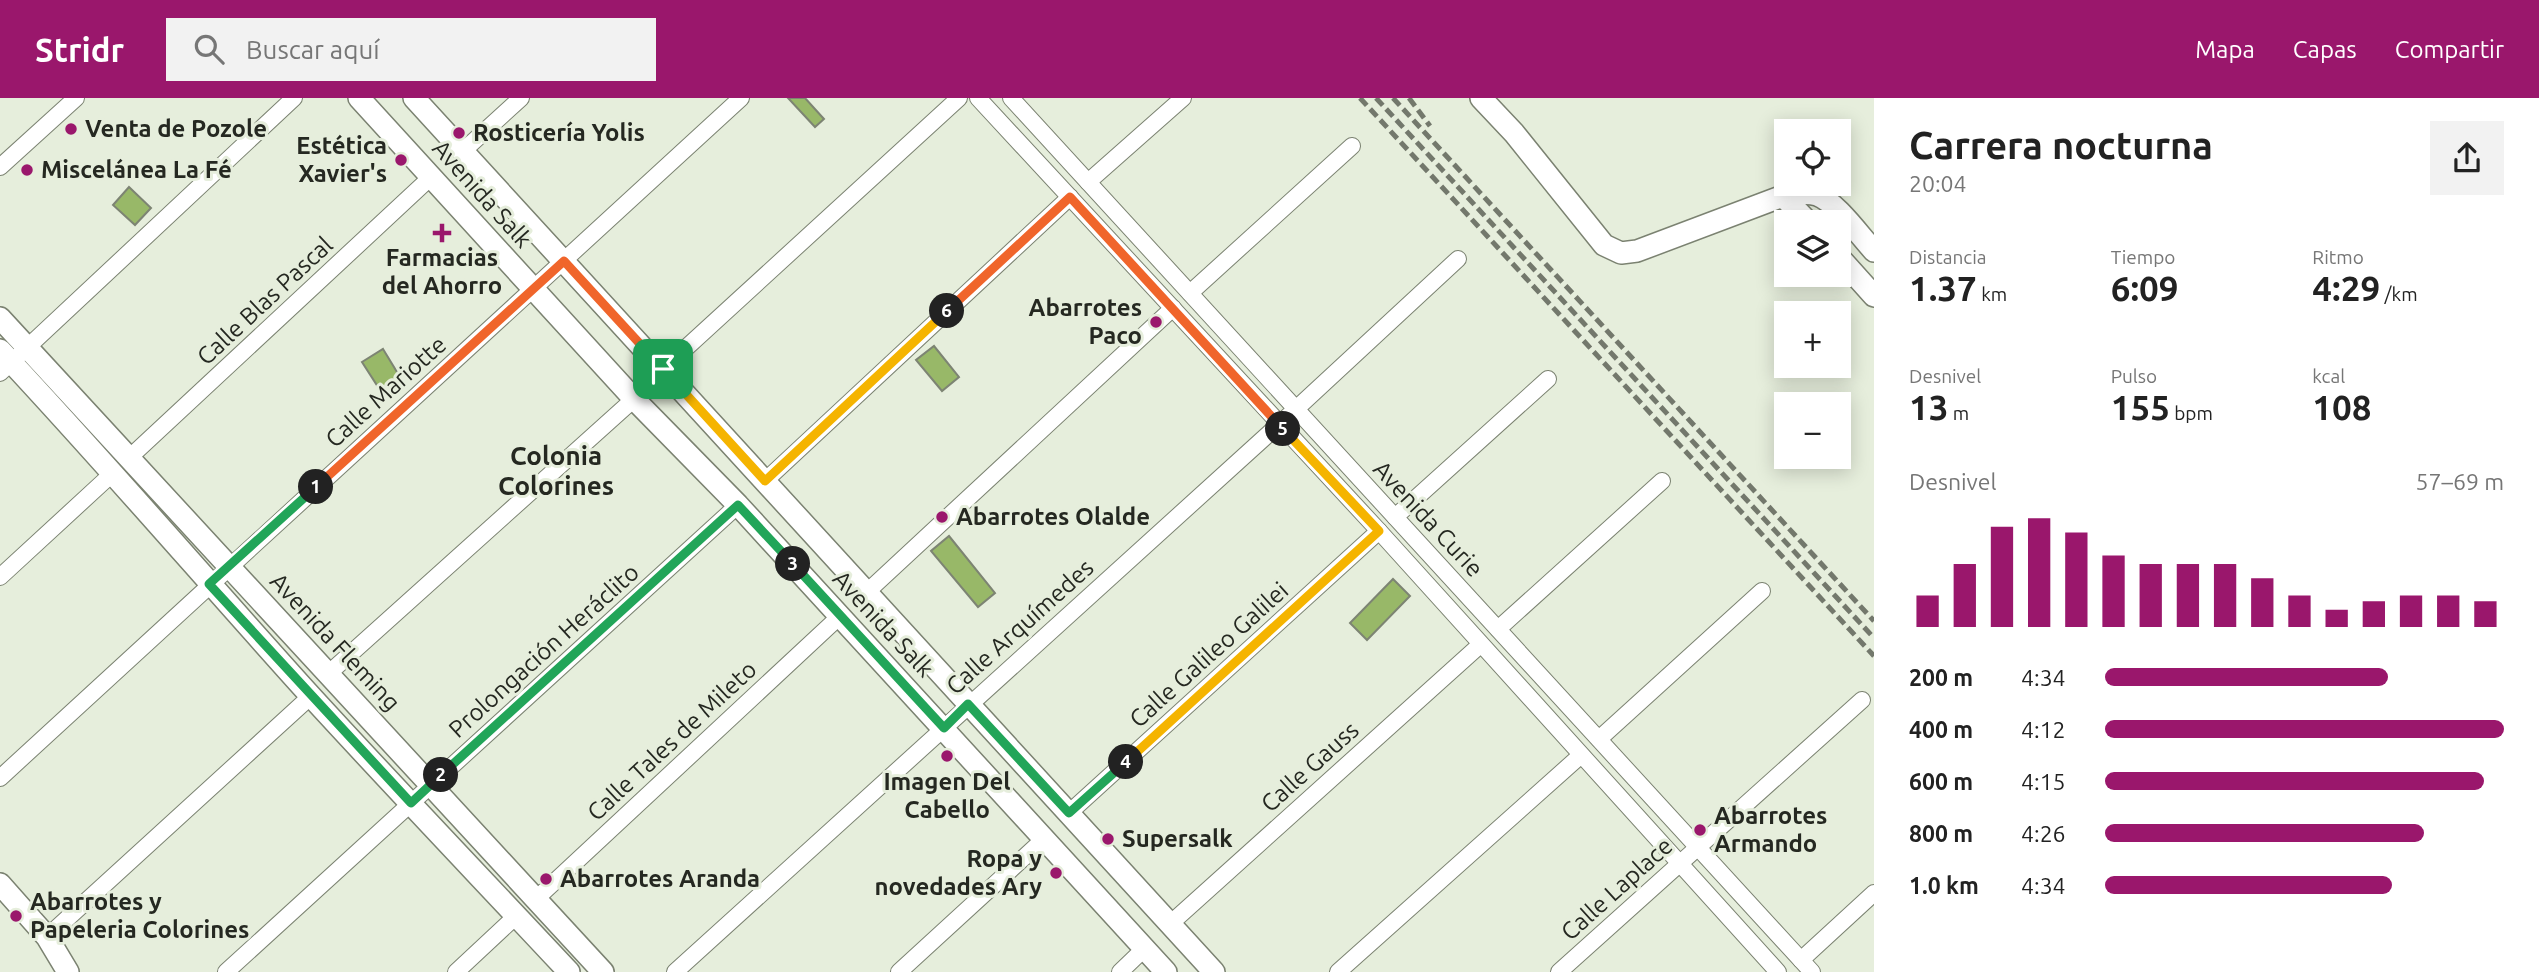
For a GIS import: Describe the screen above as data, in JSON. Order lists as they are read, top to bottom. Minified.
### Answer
{"streets":{"street":["Avenida Salk","Calle Blas Pascal","Calle Mariotte","Avenida Curie","Calle Arquímedes","Avenida Fleming","Prolongación Heráclito","Calle Galileo Galilei","Calle Tales de Mileto","Calle Gauss","Calle Laplace"]},"crossings":[["Avenida Salk","Calle Blas Pascal"],["Avenida Salk","Calle Mariotte"],["Avenida Salk","Calle Arquímedes"],["Avenida Salk","Prolongación Heráclito"],["Avenida Salk","Calle Galileo Galilei"],["Avenida Salk","Calle Tales de Mileto"],["Avenida Salk","Calle Gauss"],["Calle Blas Pascal","Avenida Fleming"],["Calle Mariotte","Avenida Fleming"],["Avenida Curie","Calle Arquímedes"],["Avenida Curie","Calle Galileo Galilei"],["Avenida Curie","Calle Gauss"],["Avenida Curie","Calle Laplace"],["Avenida Fleming","Prolongación Heráclito"],["Avenida Fleming","Calle Tales de Mileto"]],"districts":["Colonia Colorines"],"places":{"other":["Venta de Pozole","Rosticería Yolis","Estética Xavier's","Miscelánea La Fé","Abarrotes Paco","Abarrotes Olalde","Imagen Del Cabello","Abarrotes Armando","Supersalk","Ropa y novedades Ary","Abarrotes Aranda","Abarrotes y Papeleria Colorines"],"health":["Farmacias del Ahorro"]},"page":{"header":"Stridr","search":"Buscar aquí","nav":["Mapa","Capas","Compartir"],"heading":["Carrera nocturna","20:04"],"map_buttons":["+","−"],"stats":[["Distancia","1.37 km"],["Tiempo","6:09"],["Ritmo","4:29 /km"],["Desnivel","13 m"],["Pulso","155 bpm"],["kcal","108"]],"pins":["6","5","1","3","4","2"],"chart":["Desnivel","57–69 m"],"list":[{"name":"200 m","note":"4:34"},{"name":"400 m","note":"4:12"},{"name":"600 m","note":"4:15"},{"name":"800 m","note":"4:26"},{"name":"1.0 km","note":"4:34"}]}}
